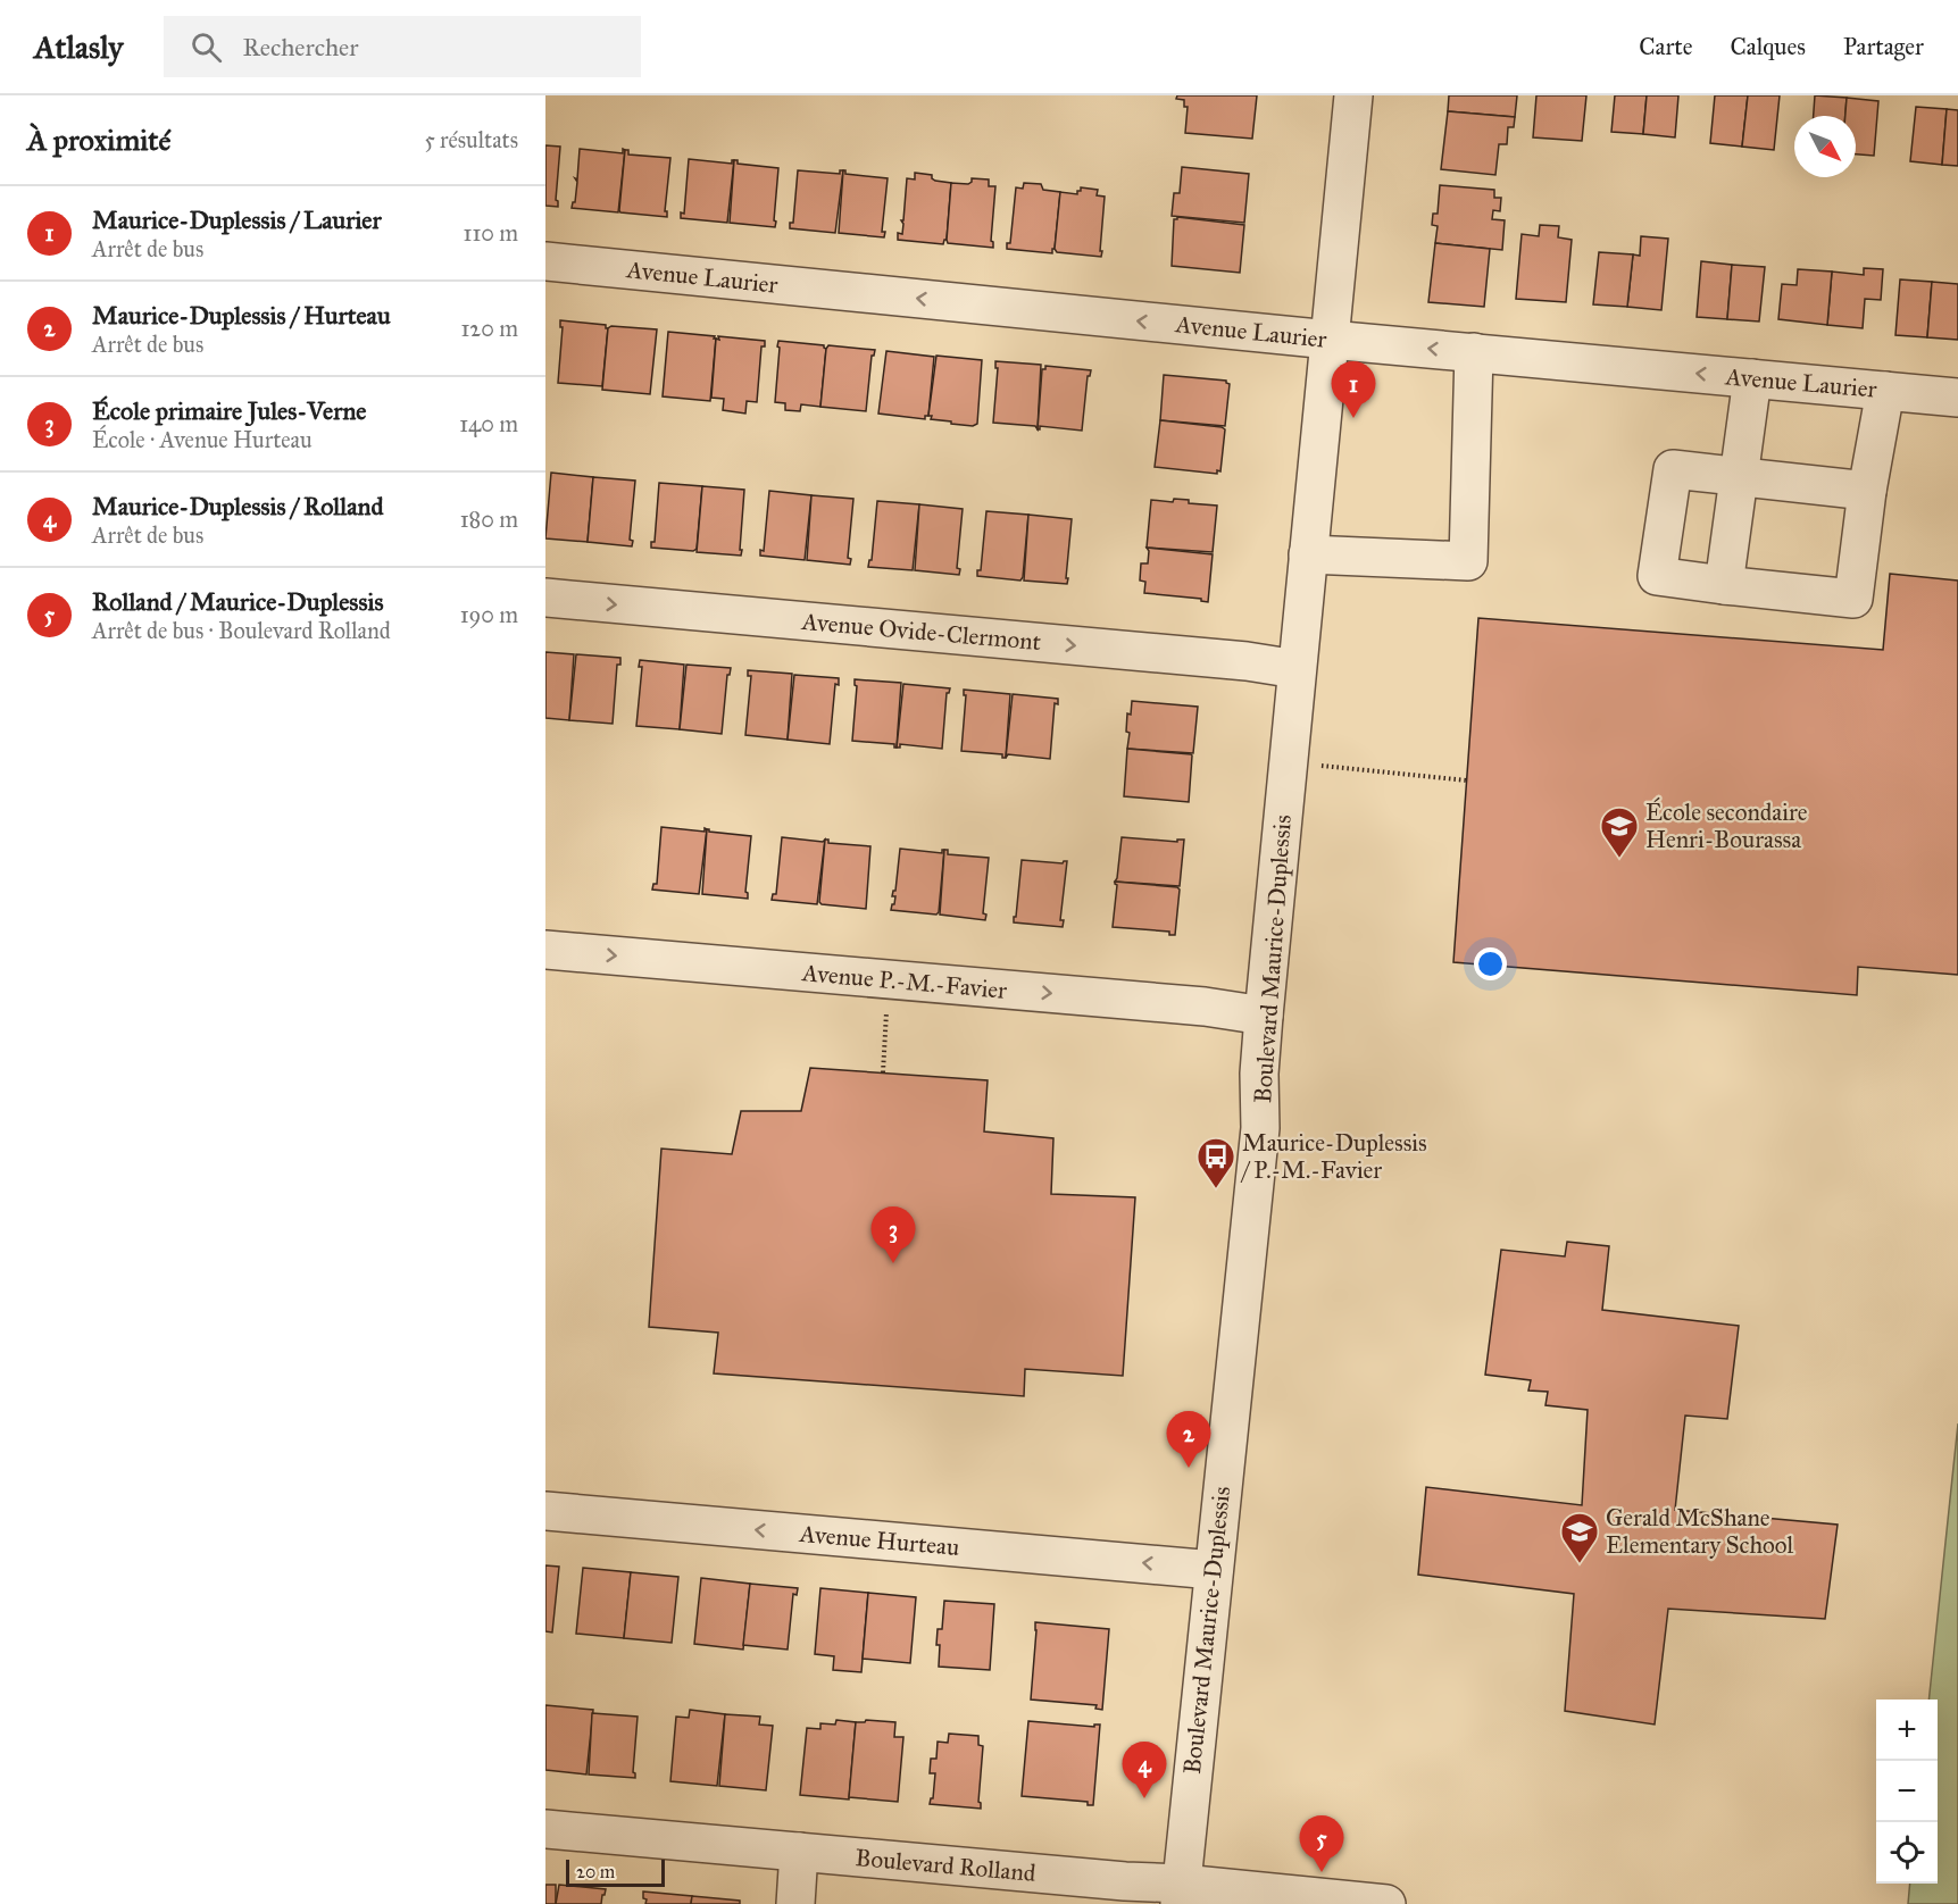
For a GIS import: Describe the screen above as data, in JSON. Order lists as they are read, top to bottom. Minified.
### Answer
{"streets":{"street":["Avenue Laurier","Avenue Ovide-Clermont","Boulevard Maurice-Duplessis","Avenue P.-M.-Favier","Avenue Hurteau","Boulevard Rolland"]},"crossings":[["Avenue Laurier","Boulevard Maurice-Duplessis"],["Avenue Ovide-Clermont","Boulevard Maurice-Duplessis"],["Boulevard Maurice-Duplessis","Avenue P.-M.-Favier"],["Boulevard Maurice-Duplessis","Avenue Hurteau"],["Boulevard Maurice-Duplessis","Boulevard Rolland"]],"one_way":["Avenue Laurier","Avenue Ovide-Clermont","Avenue P.-M.-Favier","Avenue Hurteau"],"places":{"school or university":["École secondaire Henri-Bourassa","Gerald McShane Elementary School"],"bus stop":["Maurice-Duplessis / P.-M.-Favier"]},"scale_bar":"20 m","north":"bottom right","page":{"header":"Atlasly","search":"Rechercher","nav":["Carte","Calques","Partager"],"heading":["À proximité","5 résultats"],"list":[{"mark":"1","name":"Maurice-Duplessis / Laurier","note":"Arrêt de bus","value":"110 m"},{"mark":"2","name":"Maurice-Duplessis / Hurteau","note":"Arrêt de bus","value":"120 m"},{"mark":"3","name":"École primaire Jules-Verne","note":"École · Avenue Hurteau","value":"140 m"},{"mark":"4","name":"Maurice-Duplessis / Rolland","note":"Arrêt de bus","value":"180 m"},{"mark":"5","name":"Rolland / Maurice-Duplessis","note":"Arrêt de bus · Boulevard Rolland","value":"190 m"}],"pins":["1","3","2","4","5"],"map_buttons":["+","−"],"scale":"20 m"}}
